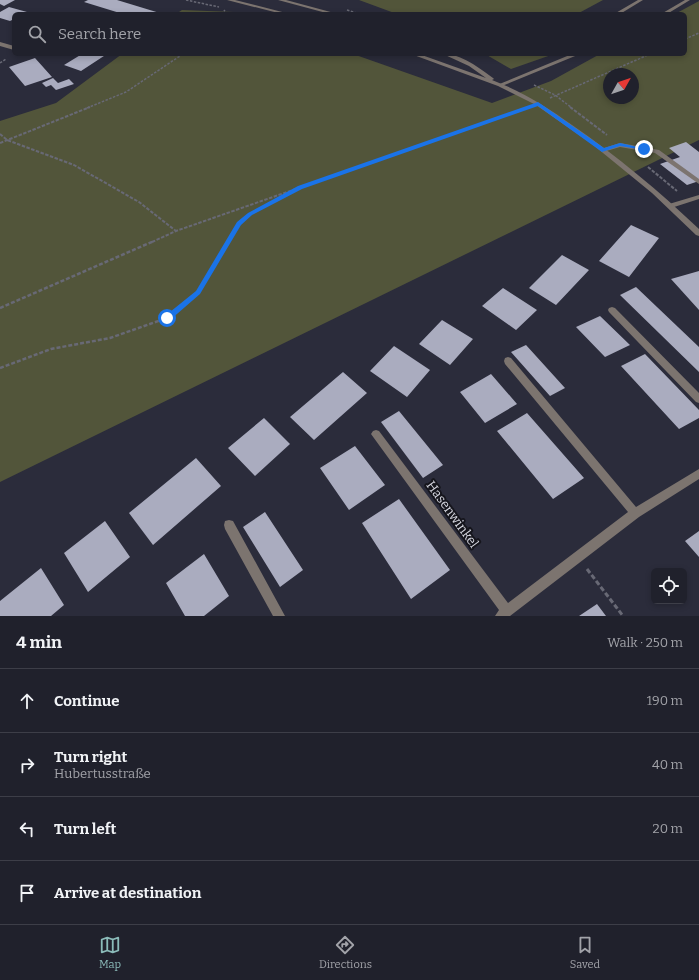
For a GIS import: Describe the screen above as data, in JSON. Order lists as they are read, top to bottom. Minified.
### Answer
{"streets":{"street":["Hasenwinkel"]},"north":"top right","page":{"search":"Search here","heading":["4 min","Walk · 250 m"],"list":[["Continue","190 m"],["Turn right","Hubertusstraße","40 m"],["Turn left","20 m"],"Arrive at destination"],"nav":["Map","Directions","Saved"]}}
